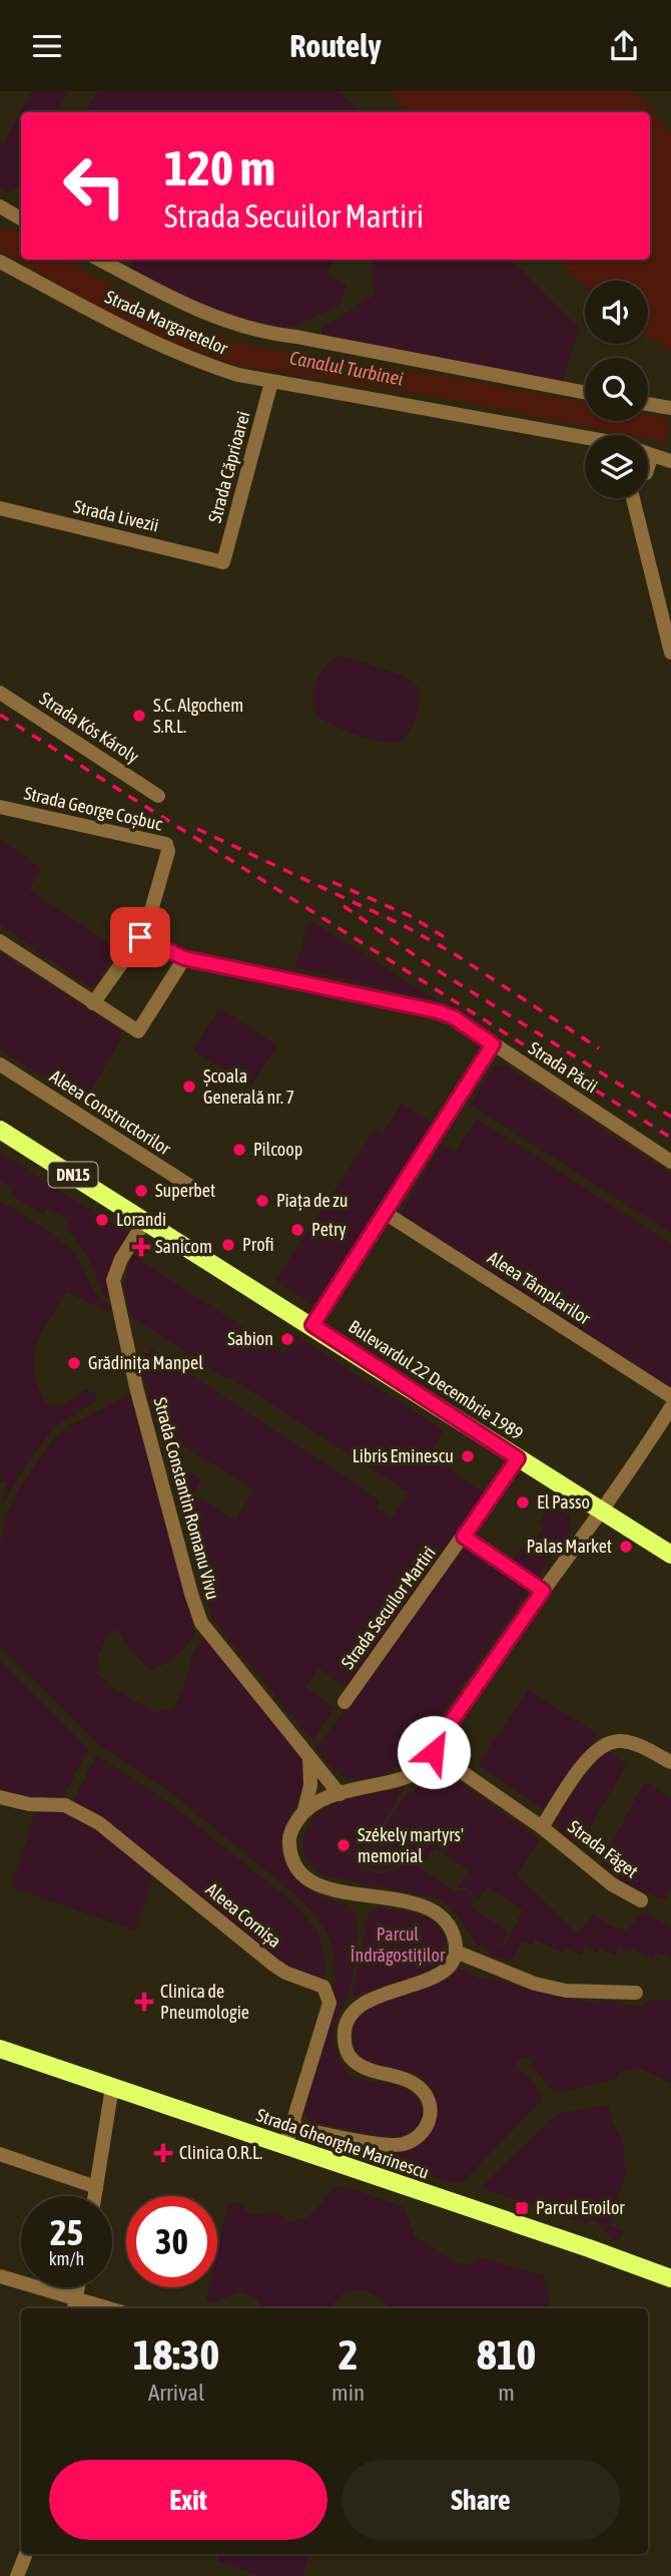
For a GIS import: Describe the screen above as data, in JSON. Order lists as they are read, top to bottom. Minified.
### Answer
{"streets":{"main road":["DN15","Bulevardul 22 Decembrie 1989","Strada Gheorghe Marinescu"],"street":["Strada Margaretelor","Strada Căprioarei","Strada Livezii","Strada Kós Károly","Strada George Coșbuc","Strada Păcii","Aleea Constructorilor","Aleea Tâmplarilor","Strada Constantin Romanu Vivu","Strada Secuilor Martiri","Strada Făget","Aleea Cornișa"]},"crossings":[["Strada Margaretelor","Strada Căprioarei"],["Strada Căprioarei","Strada Livezii"],["Bulevardul 22 Decembrie 1989","Strada Constantin Romanu Vivu"],["Bulevardul 22 Decembrie 1989","Strada Secuilor Martiri"],["Aleea Cornișa","Strada Gheorghe Marinescu"]],"water":["Canalul Turbinei"],"parks":["Parcul Îndrăgostiților"],"places":{"other":["S.C. Algochem S.R.L.","Școala Generală nr. 7","Pilcoop","Superbet","Piața de zu","Lorandi","Petry","Profi","Sabion","Grădinița Manpel","Libris Eminescu","El Passo","Palas Market","Székely martyrs' memorial"],"health":["Sanicom","Clinica de Pneumologie","Clinica O.R.L."],"transit":["Parcul Eroilor"]},"page":{"header":"Routely","turn":["120 m","Strada Secuilor Martiri"],"speed":"25 km/h","limit":"30","eta":["18:30","Arrival","2","min","810","m"],"buttons":["Exit","Share"]}}
